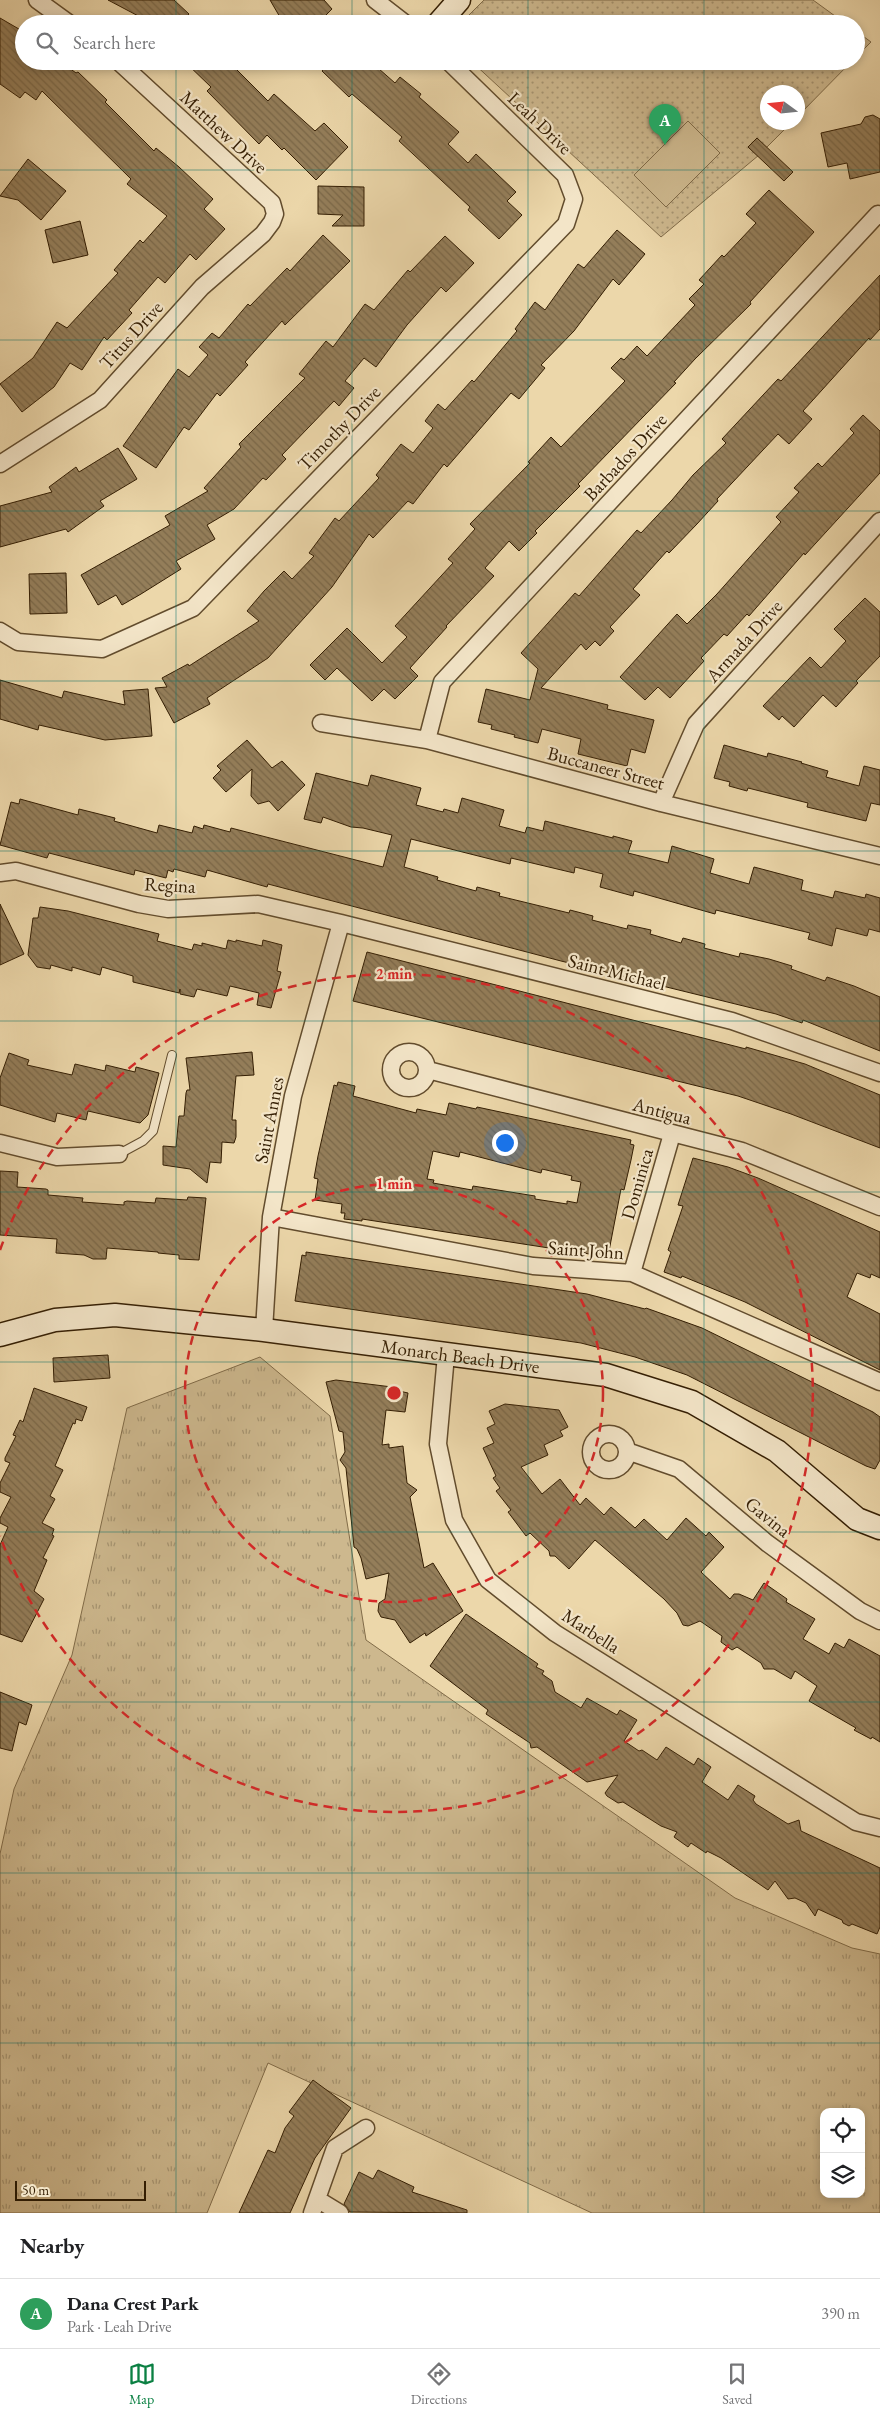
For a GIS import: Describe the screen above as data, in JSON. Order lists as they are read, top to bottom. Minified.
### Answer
{"streets":{"street":["Leah Drive","Matthew Drive","Titus Drive","Timothy Drive","Barbados Drive","Armada Drive","Buccaneer Street","Regina","Saint Michael","Antigua","Saint Annes","Dominica","Saint John","Monarch Beach Drive","Gavina","Marbella"]},"crossings":[["Leah Drive","Timothy Drive"],["Matthew Drive","Titus Drive"],["Barbados Drive","Buccaneer Street"],["Armada Drive","Buccaneer Street"],["Regina","Saint Michael"],["Regina","Saint Annes"],["Saint Michael","Saint Annes"],["Antigua","Dominica"],["Saint Annes","Saint John"],["Saint Annes","Monarch Beach Drive"],["Dominica","Saint John"],["Monarch Beach Drive","Marbella"]],"scale_bar":"50 m","north":"left","page":{"search":"Search here","pins":"A","scale":"50 m","heading":"Nearby","list":[{"mark":"A","name":"Dana Crest Park","note":"Park · Leah Drive","value":"390 m"}],"nav":["Map","Directions","Saved"]},"rings":["2 min","1 min"]}
